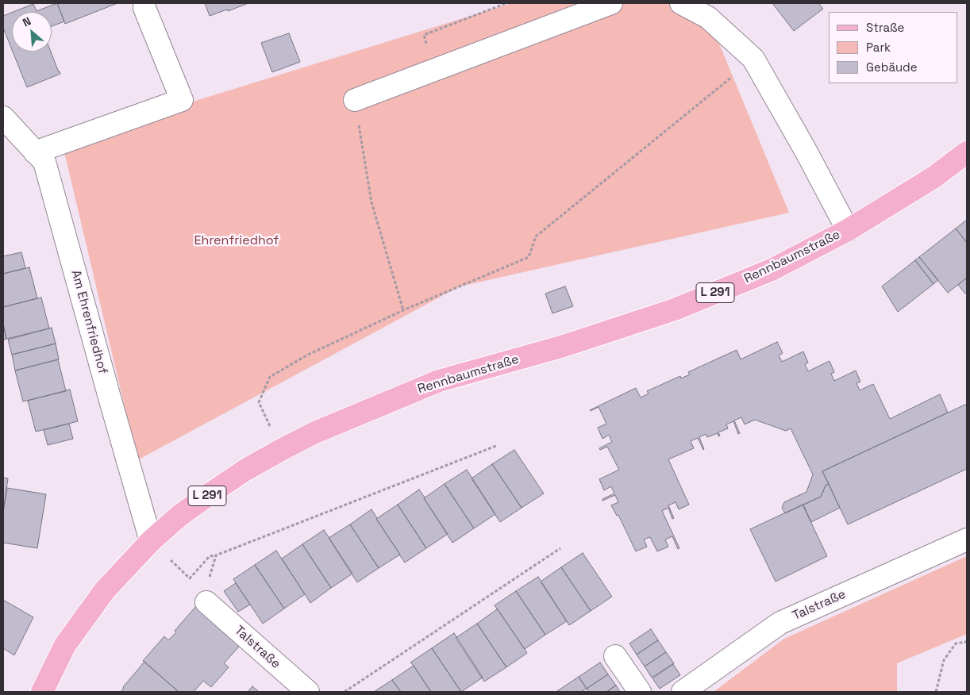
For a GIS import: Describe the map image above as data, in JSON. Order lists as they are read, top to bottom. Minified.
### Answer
{"streets":{"main road":["Rennbaumstraße","L 291"],"street":["Am Ehrenfriedhof","Talstraße"]},"crossings":[["Rennbaumstraße","Am Ehrenfriedhof"]],"parks":["Ehrenfriedhof"],"legend":["Straße","Park","Gebäude"],"north":"top left"}
